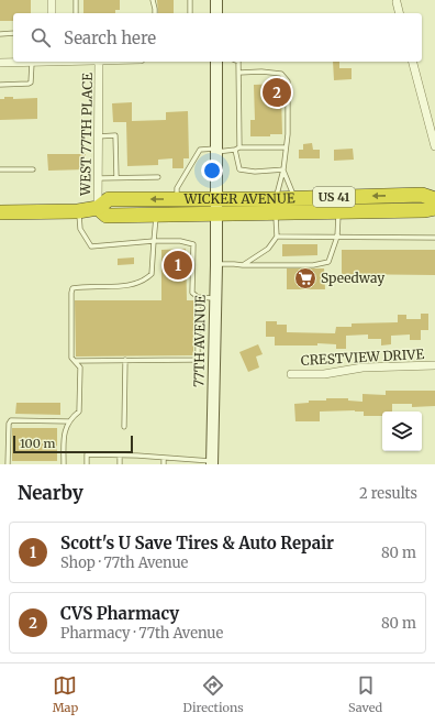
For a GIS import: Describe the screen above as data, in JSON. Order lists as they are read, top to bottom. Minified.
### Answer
{"streets":{"highway":["US 41","WICKER AVENUE"],"street":["WEST 77TH PLACE","77TH AVENUE","CRESTVIEW DRIVE"]},"crossings":[["WEST 77TH PLACE","WICKER AVENUE"],["WICKER AVENUE","77TH AVENUE"]],"places":{"supermarket":["Speedway"]},"scale_bar":"100 m","page":{"search":"Search here","pins":["2","1"],"scale":"100 m","heading":["Nearby","2 results"],"list":[{"mark":"1","name":"Scott's U Save Tires & Auto Repair","note":"Shop · 77th Avenue","value":"80 m"},{"mark":"2","name":"CVS Pharmacy","note":"Pharmacy · 77th Avenue","value":"80 m"}],"nav":["Map","Directions","Saved"]}}
